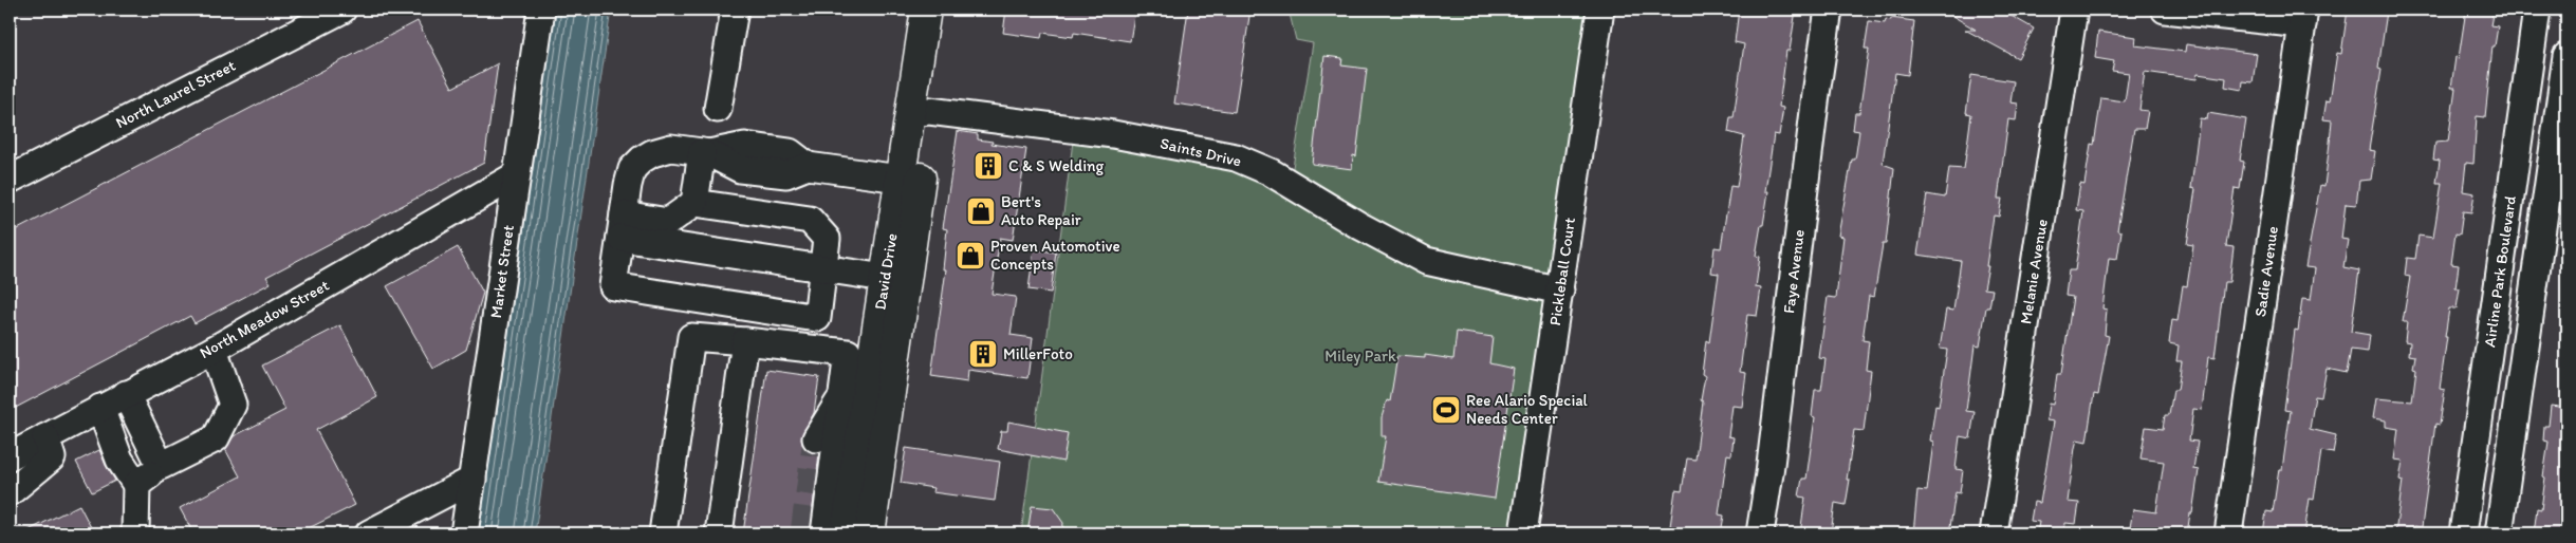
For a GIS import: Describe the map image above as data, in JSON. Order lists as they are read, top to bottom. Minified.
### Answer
{"streets":{"main road":["David Drive"],"street":["North Laurel Street","Saints Drive","Market Street","Pickleball Court","Faye Avenue","Melanie Avenue","Sadie Avenue","Airline Park Boulevard","North Meadow Street"]},"crossings":[["Saints Drive","David Drive"],["Saints Drive","Pickleball Court"],["Market Street","North Meadow Street"]],"parks":["Miley Park"],"places":{"building":["C & S Welding","MillerFoto"],"shop":["Bert's Auto Repair","Proven Automotive Concepts"],"sports":["Ree Alario Special Needs Center"]}}
